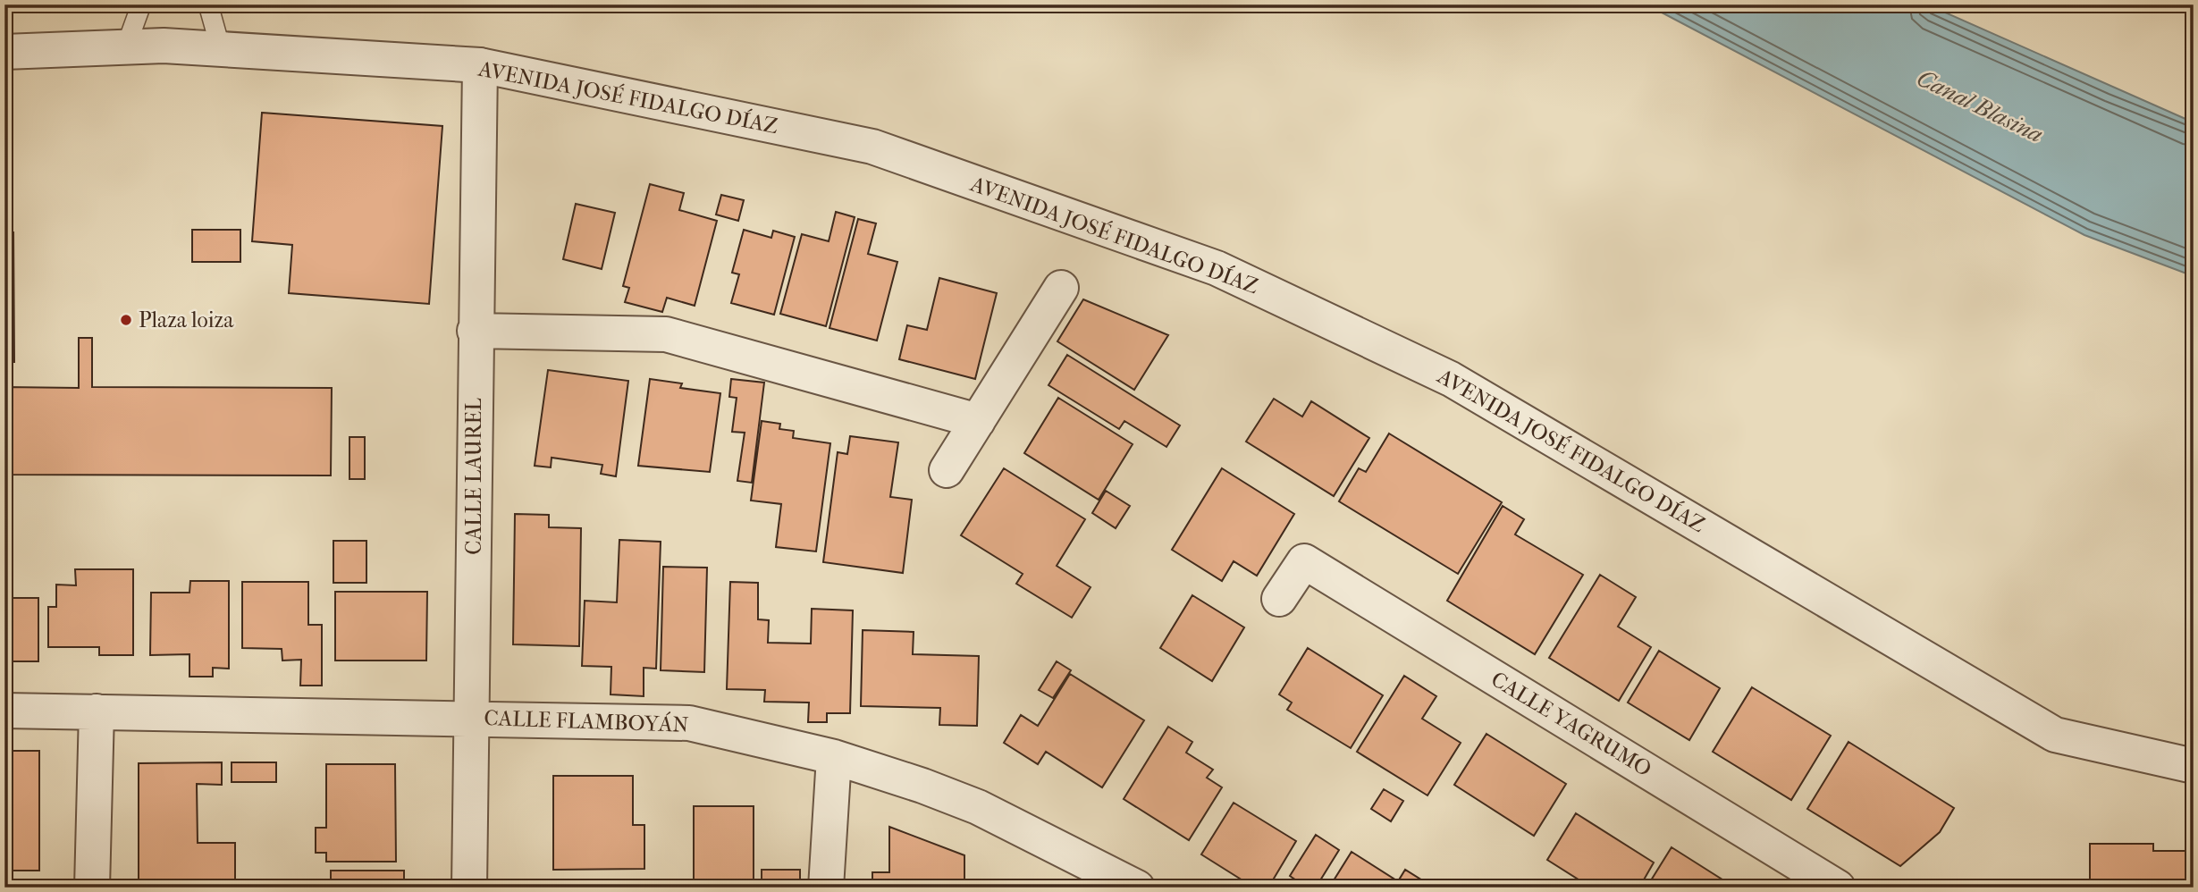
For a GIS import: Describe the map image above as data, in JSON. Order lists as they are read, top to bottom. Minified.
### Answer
{"streets":{"street":["AVENIDA JOSÉ FIDALGO DÍAZ","CALLE LAUREL","CALLE FLAMBOYÁN","CALLE YAGRUMO"]},"crossings":[["AVENIDA JOSÉ FIDALGO DÍAZ","CALLE LAUREL"],["CALLE LAUREL","CALLE FLAMBOYÁN"]],"water":["Canal Blasina"],"places":["Plaza loiza"]}
